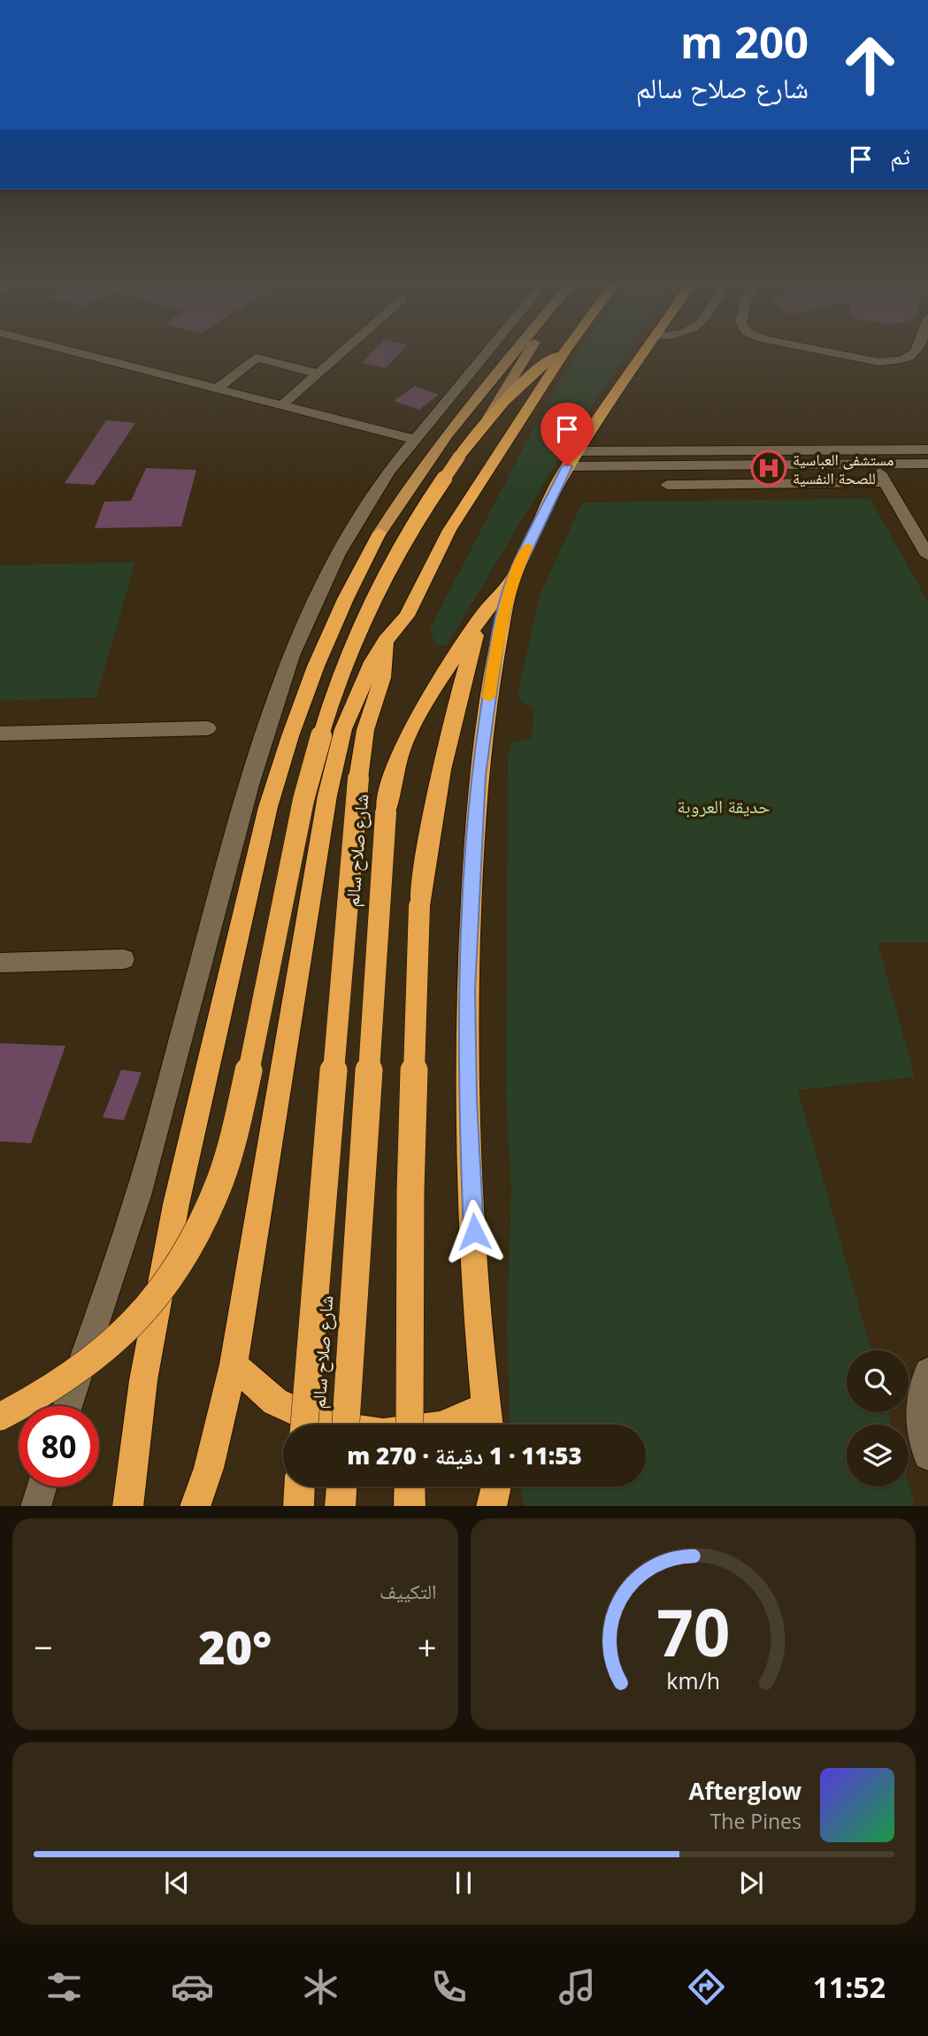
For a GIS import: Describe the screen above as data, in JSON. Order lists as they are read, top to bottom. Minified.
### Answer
{"streets":{"highway":["شارع صلاح سالم"]},"parks":["حديقة العروبة"],"places":{"hospital":["مستشفى العباسية للصحة النفسية"]},"page":{"turn":["200 m","شارع صلاح سالم"],"then":"ثم","limit":"80","trip":"11:53 · 1 دقيقة · 270 m","tile":"التكييف","heat":["−","20°","+"],"song":["Afterglow","The Pines"],"tabs":"11:52","gauge":["70","km/h"]}}
